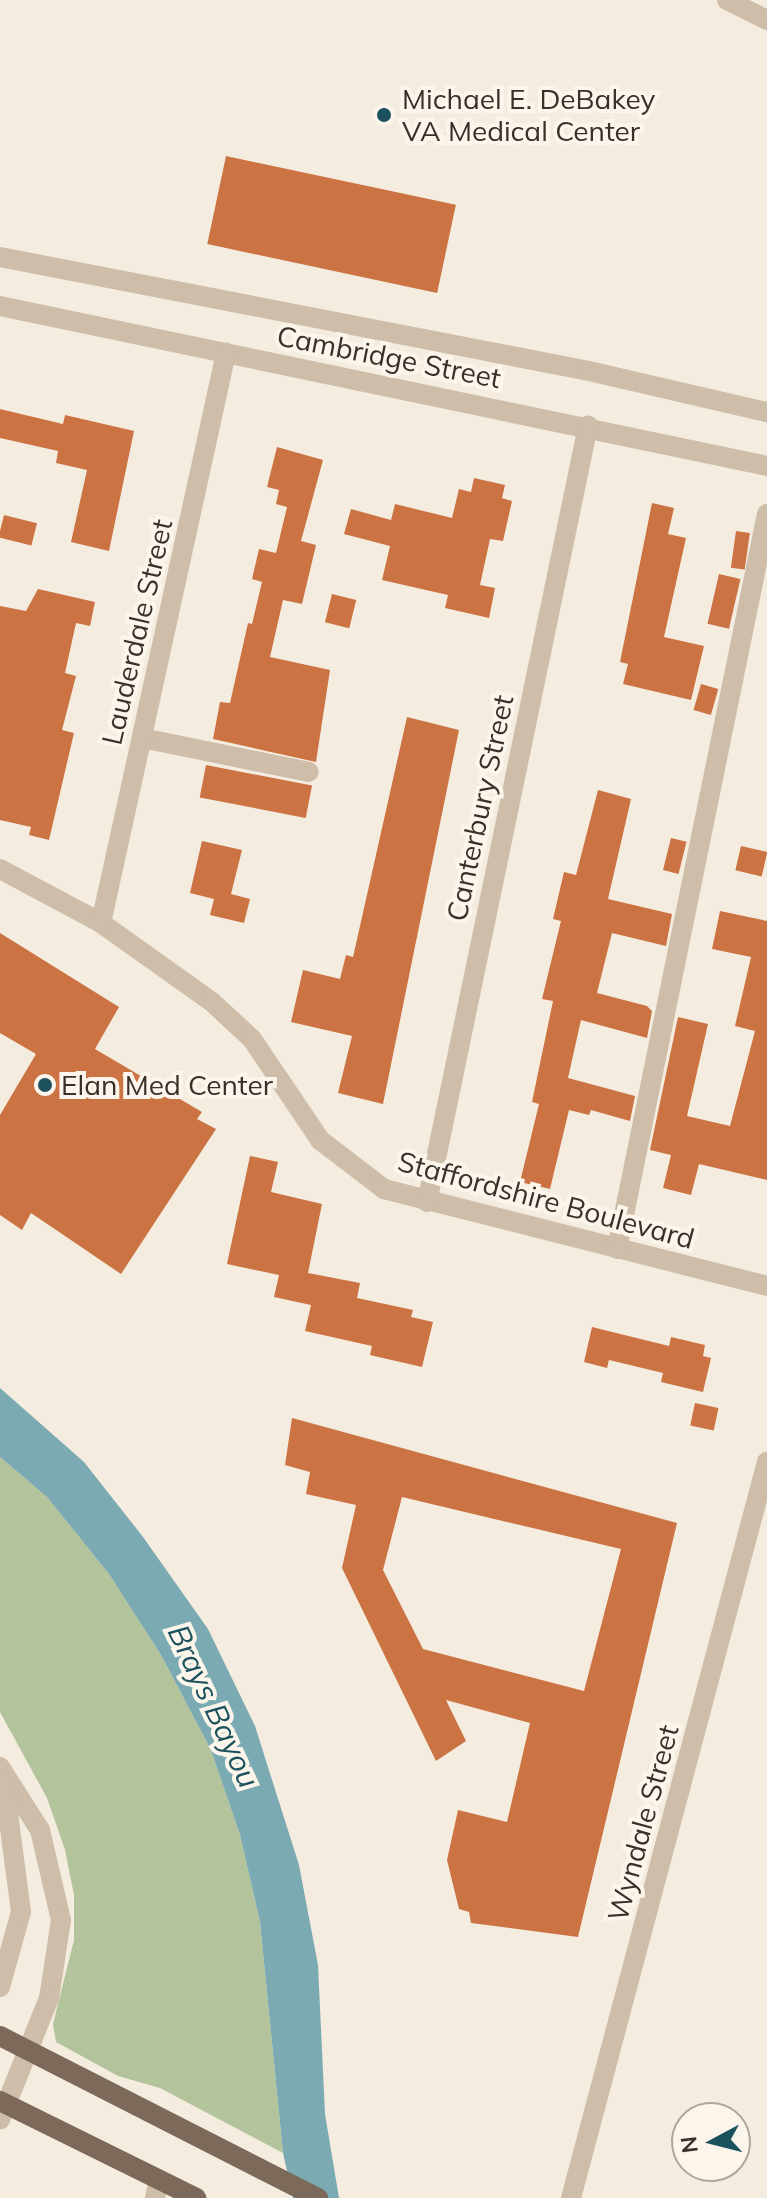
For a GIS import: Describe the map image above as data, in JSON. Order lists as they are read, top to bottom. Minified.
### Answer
{"streets":{"street":["Cambridge Street","Lauderdale Street","Canterbury Street","Staffordshire Boulevard","Wyndale Street"]},"crossings":[["Cambridge Street","Lauderdale Street"],["Cambridge Street","Canterbury Street"],["Lauderdale Street","Staffordshire Boulevard"],["Canterbury Street","Staffordshire Boulevard"]],"water":["Brays Bayou"],"places":["Michael E. DeBakey VA Medical Center","Elan Med Center"],"north":"left"}
